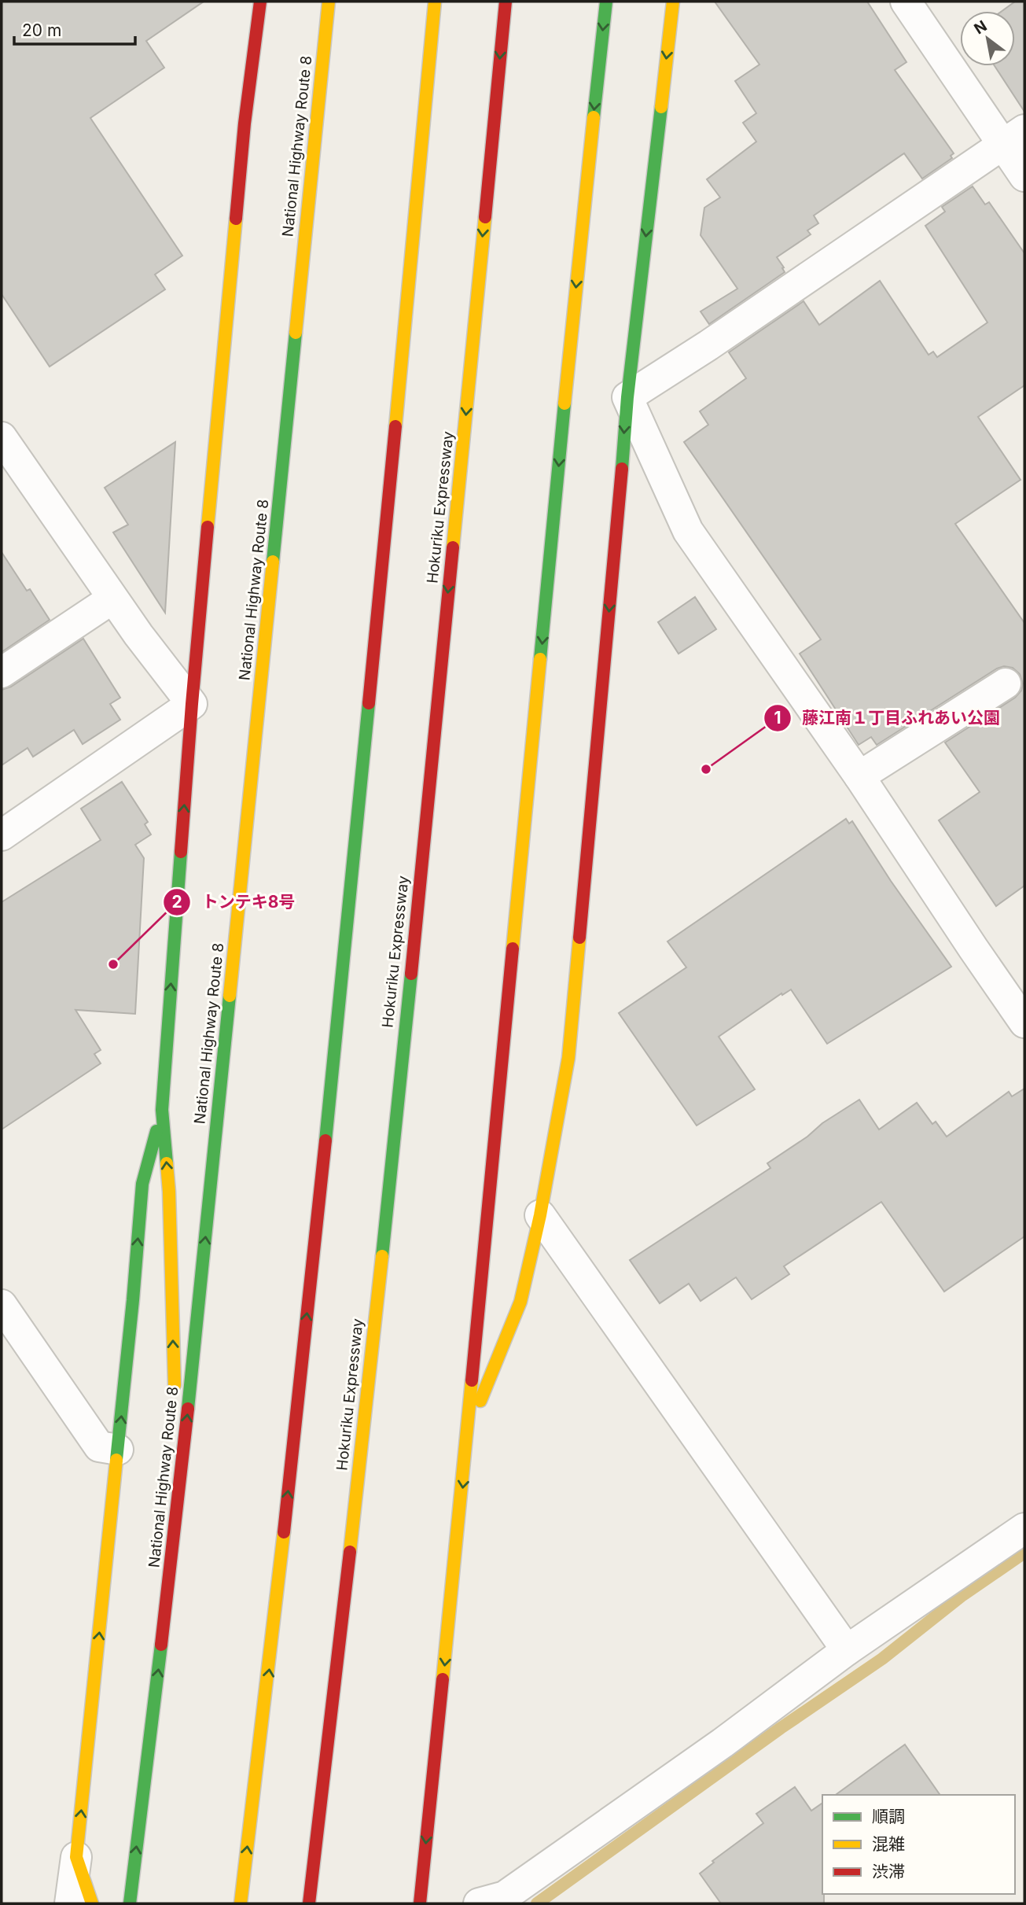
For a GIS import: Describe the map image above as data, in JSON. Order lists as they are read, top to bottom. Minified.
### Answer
{"streets":{"highway":["National Highway Route 8","Hokuriku Expressway"]},"places":["藤江南１丁目ふれあい公園","トンテキ8号"],"legend":["順調","混雑","渋滞"],"scale_bar":"20 m","north":"top left"}
